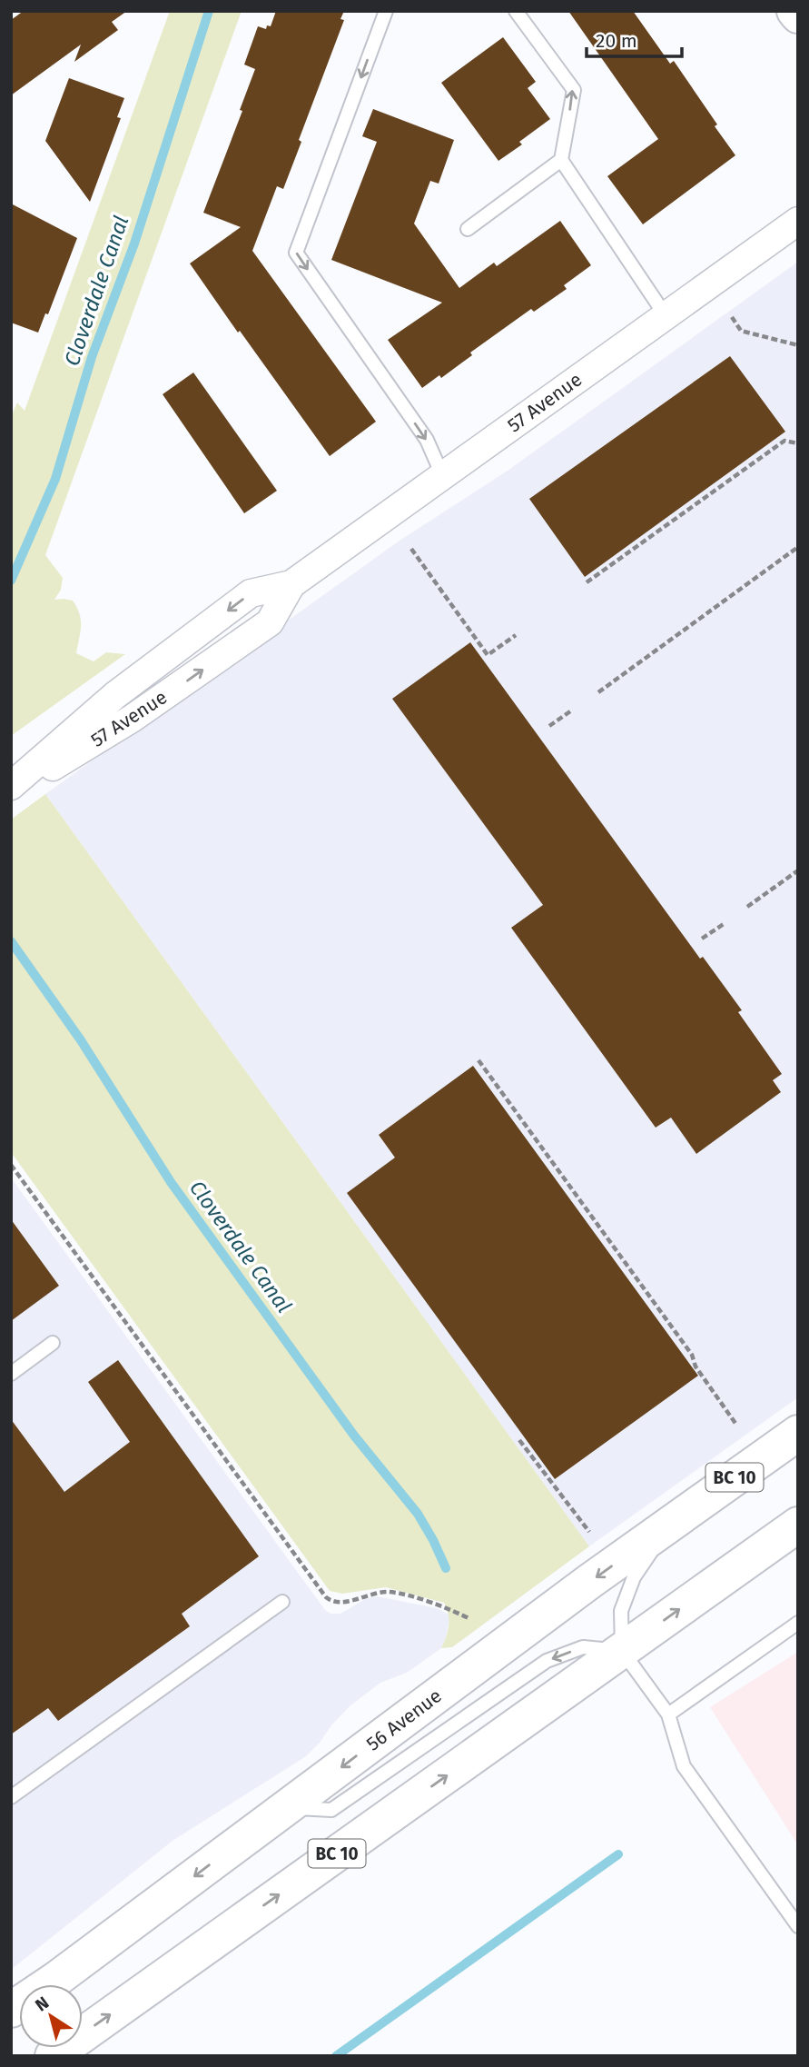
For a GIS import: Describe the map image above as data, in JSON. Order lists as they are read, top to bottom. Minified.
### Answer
{"streets":{"highway":["BC 10","56 Avenue"],"street":["57 Avenue"]},"water":["Cloverdale Canal"],"scale_bar":"20 m","north":"top left"}
